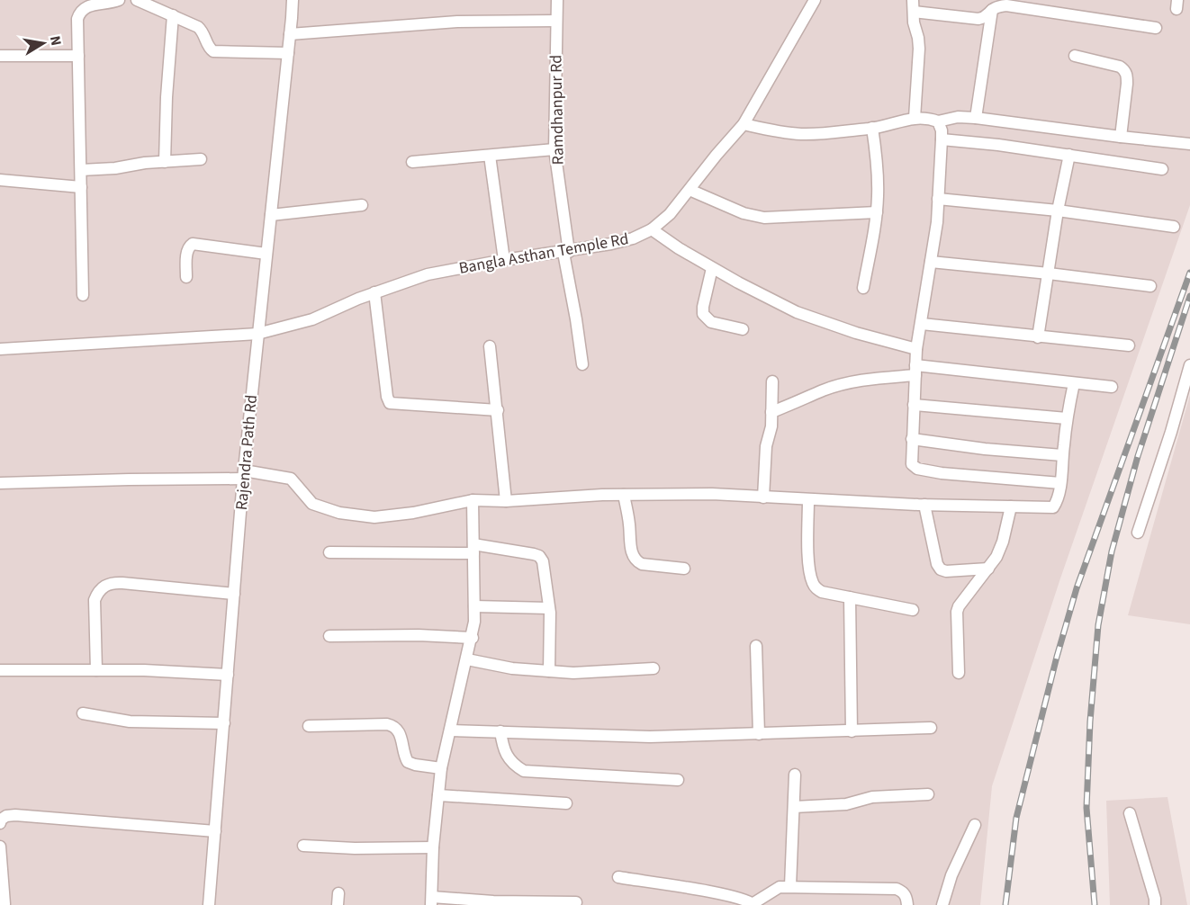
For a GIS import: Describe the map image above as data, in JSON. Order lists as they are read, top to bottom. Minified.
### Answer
{"streets":{"street":["Ramdhanpur Rd","Bangla Asthan Temple Rd","Rajendra Path Rd"]},"crossings":[["Ramdhanpur Rd","Bangla Asthan Temple Rd"],["Bangla Asthan Temple Rd","Rajendra Path Rd"]],"north":"right"}
